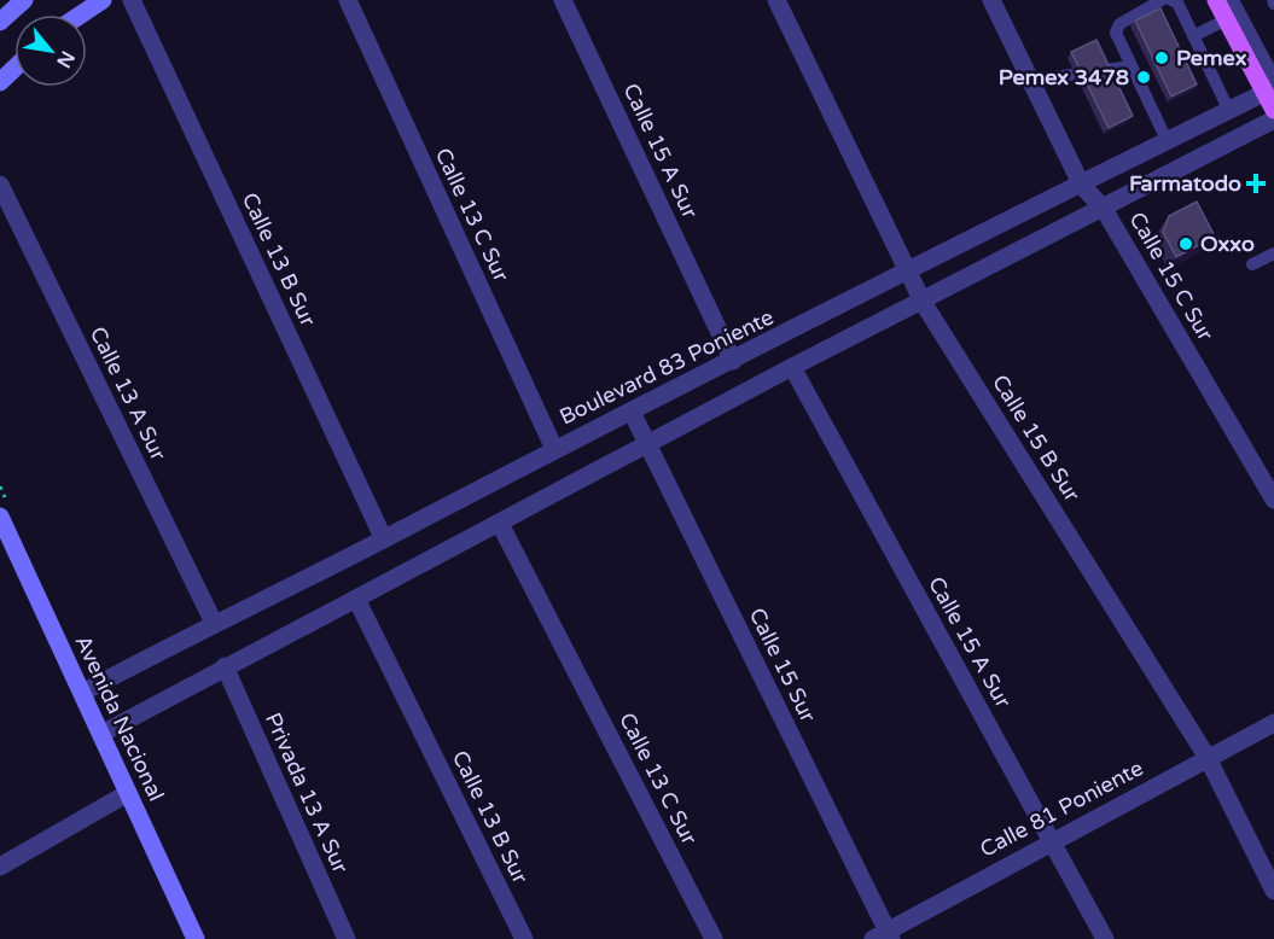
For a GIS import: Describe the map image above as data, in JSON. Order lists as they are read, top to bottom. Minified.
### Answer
{"streets":{"main road":["Avenida Nacional"],"street":["Calle 15 A Sur","Calle 13 C Sur","Calle 13 B Sur","Calle 15 C Sur","Boulevard 83 Poniente","Calle 13 A Sur","Calle 15 B Sur","Calle 15 Sur","Privada 13 A Sur","Calle 81 Poniente"]},"crossings":[["Calle 15 A Sur","Boulevard 83 Poniente"],["Calle 15 A Sur","Calle 81 Poniente"],["Calle 13 C Sur","Boulevard 83 Poniente"],["Calle 13 B Sur","Boulevard 83 Poniente"],["Calle 15 C Sur","Boulevard 83 Poniente"],["Boulevard 83 Poniente","Calle 13 A Sur"],["Boulevard 83 Poniente","Calle 15 B Sur"],["Boulevard 83 Poniente","Calle 15 Sur"],["Boulevard 83 Poniente","Avenida Nacional"],["Calle 15 B Sur","Calle 81 Poniente"],["Calle 15 Sur","Calle 81 Poniente"]],"places":{"other":["Pemex","Pemex 3478","Oxxo"],"health":["Farmatodo"]},"north":"bottom right"}
